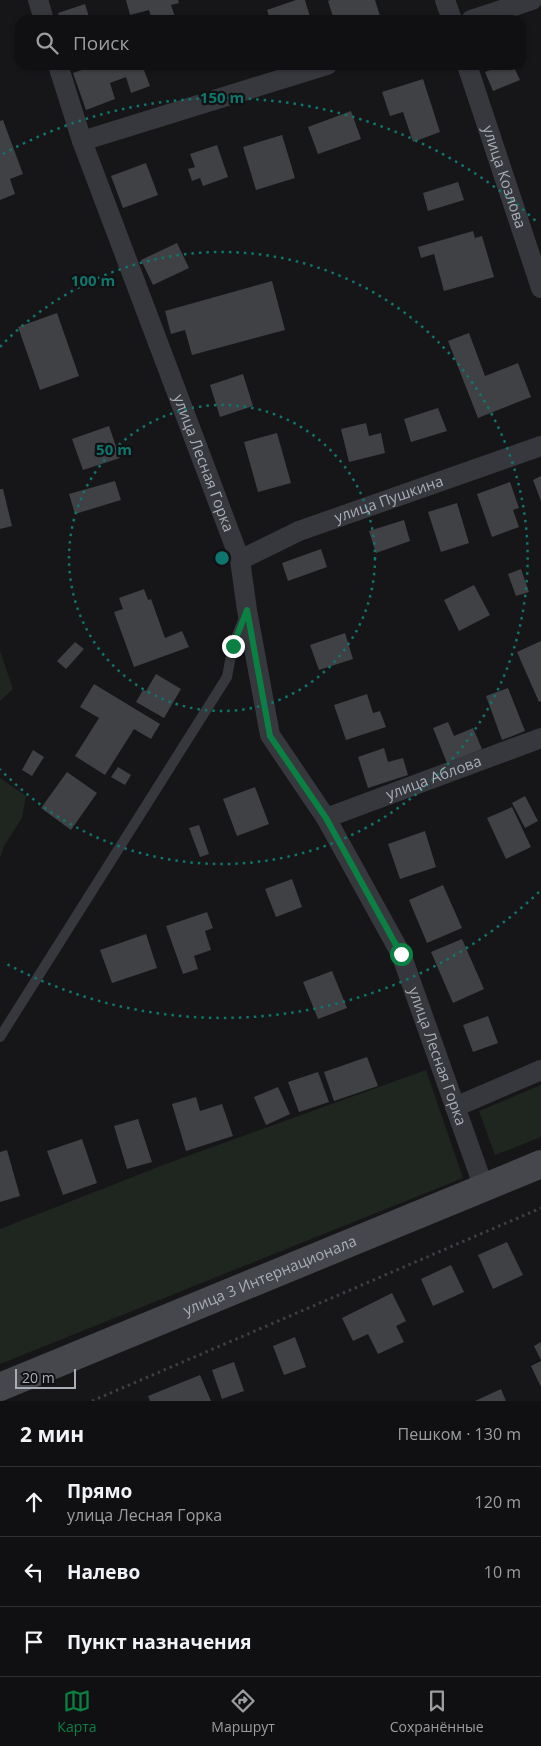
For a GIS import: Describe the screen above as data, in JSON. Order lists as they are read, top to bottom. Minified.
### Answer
{"streets":{"main road":["улица 3 Интернационала"],"street":["улица Козлова","улица Лесная Горка","улица Пушкина","улица Аблова"]},"crossings":[["улица Лесная Горка","улица Пушкина"],["улица Лесная Горка","улица Аблова"],["улица Лесная Горка","улица 3 Интернационала"]],"scale_bar":"20 m","page":{"search":"Поиск","scale":"20 m","heading":["2 мин","Пешком · 130 m"],"list":[["Прямо","улица Лесная Горка","120 m"],["Налево","10 m"],"Пункт назначения"],"nav":["Карта","Маршрут","Сохранённые"]},"rings":["150 m","100 m","50 m"]}
